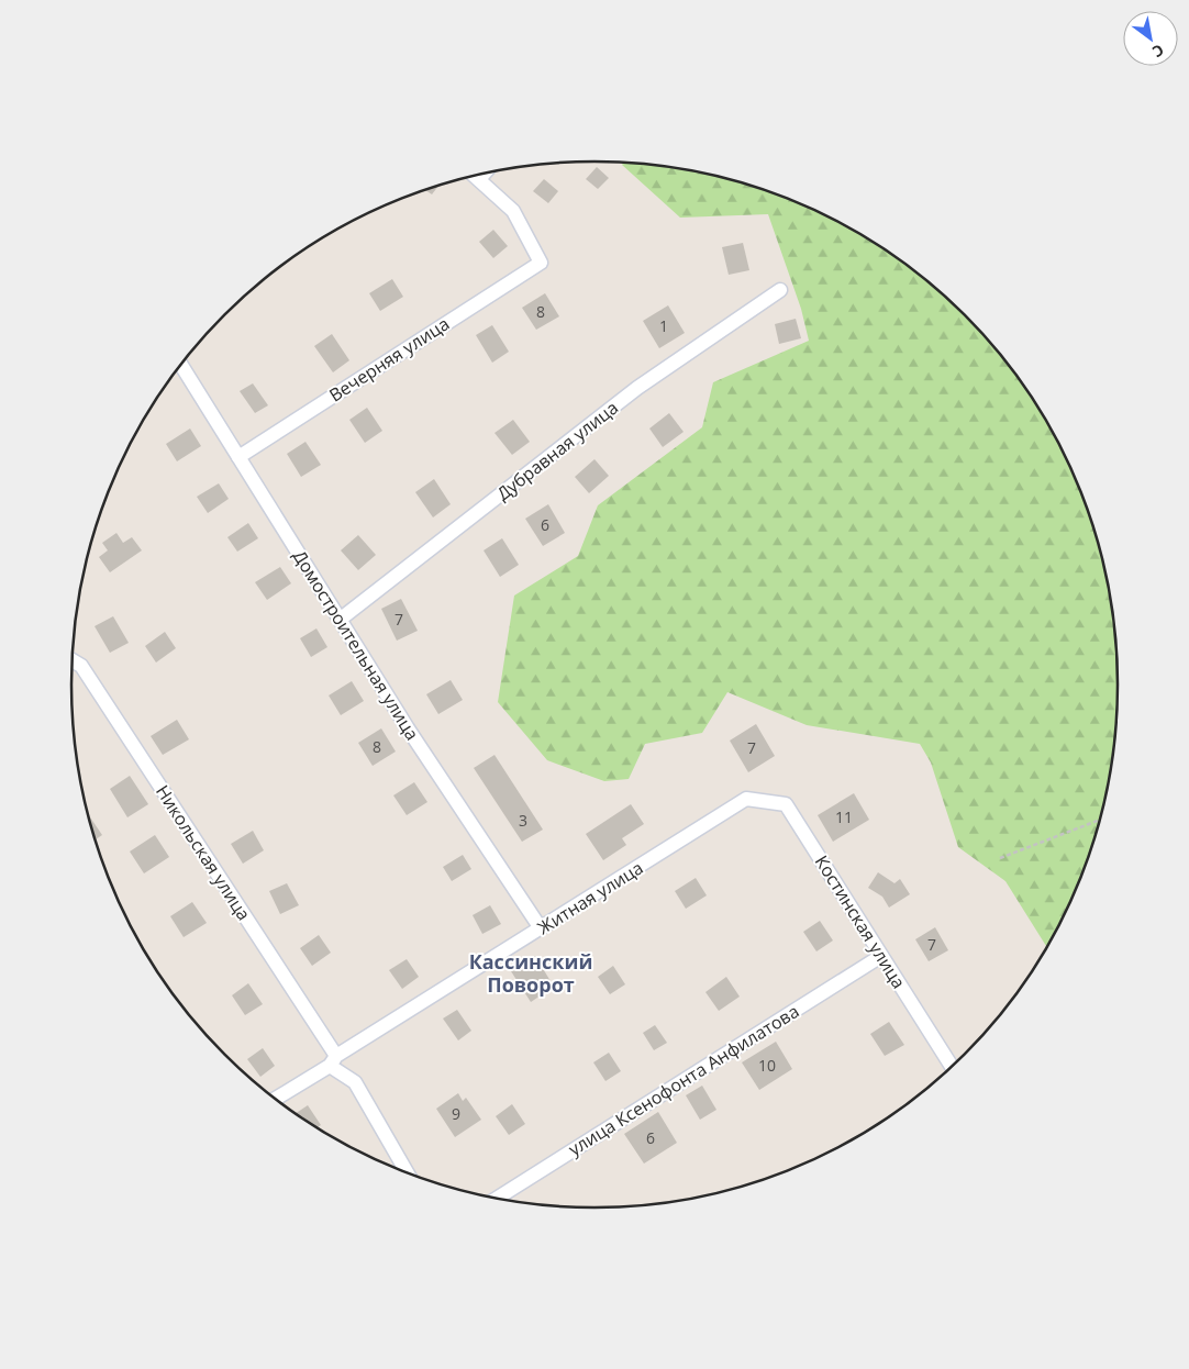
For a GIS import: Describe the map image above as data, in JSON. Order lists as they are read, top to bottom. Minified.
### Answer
{"streets":{"street":["Вечерняя улица","Дубравная улица","Домостроительная улица","Никольская улица","Житная улица","Костинская улица","улица Ксенофонта Анфилатова"]},"crossings":[["Вечерняя улица","Домостроительная улица"],["Дубравная улица","Домостроительная улица"],["Домостроительная улица","Житная улица"],["Никольская улица","Житная улица"],["Житная улица","Костинская улица"],["Костинская улица","улица Ксенофонта Анфилатова"]],"districts":["Кассинский Поворот"],"house_numbers":["8","1","6","7","8","7","11","3","7","10","9","6"],"north":"bottom right"}
